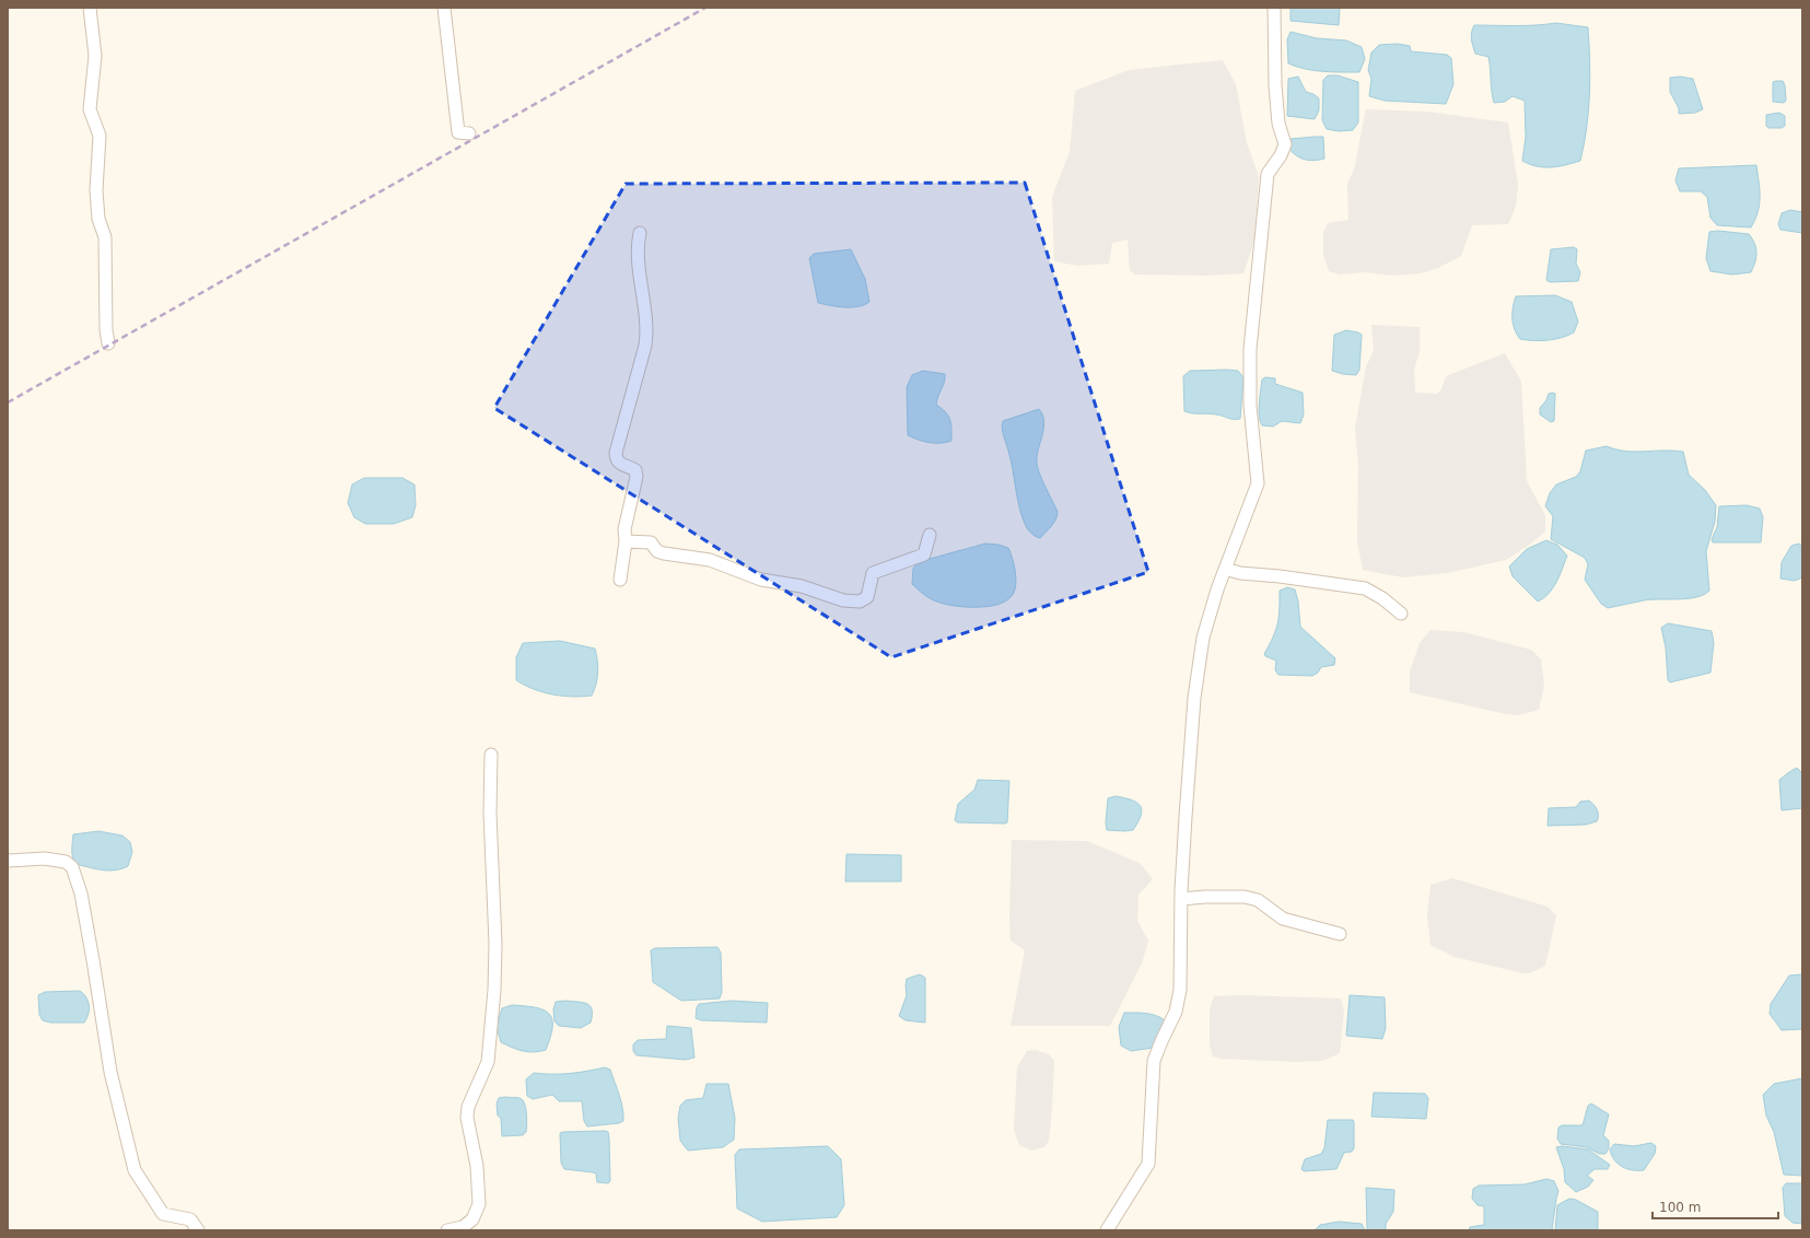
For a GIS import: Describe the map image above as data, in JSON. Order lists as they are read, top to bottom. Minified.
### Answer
{"scale_bar":"100 m"}
